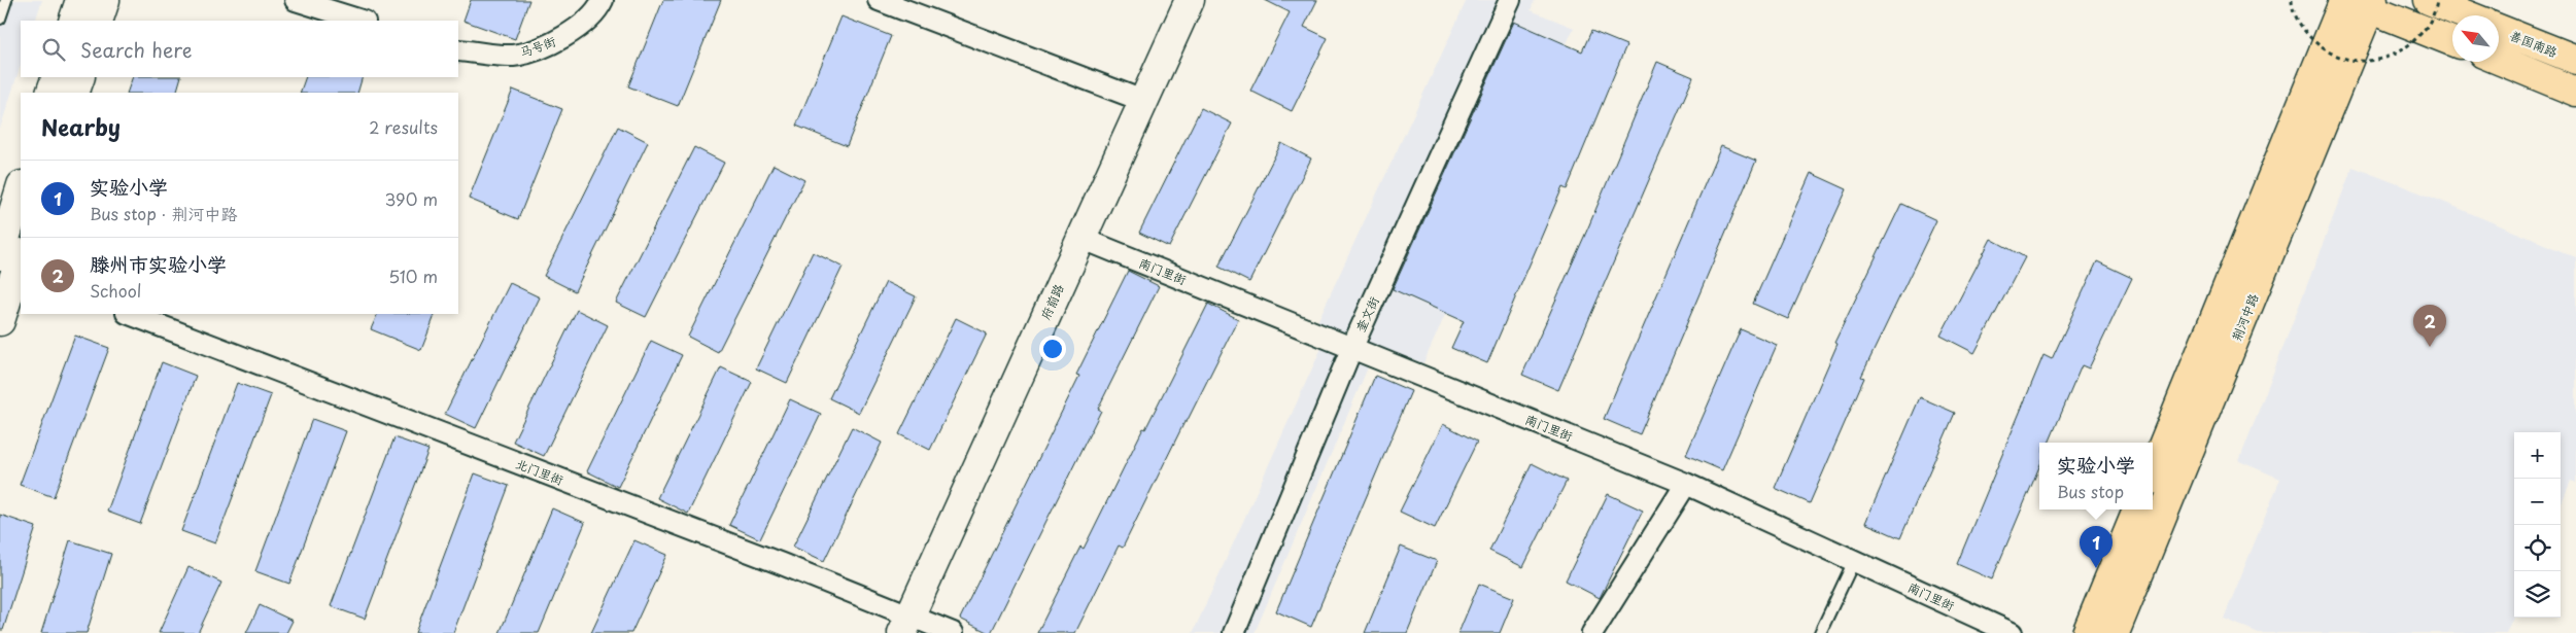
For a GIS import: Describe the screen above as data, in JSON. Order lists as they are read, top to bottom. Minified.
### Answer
{"streets":{"main road":["善国南路","府前路","荆河中路"],"street":["马号街","南门里街","奎文街","北门里街"]},"crossings":[["南门里街","府前路"],["南门里街","奎文街"],["府前路","北门里街"]],"north":"top left","page":{"search":"Search here","heading":["Nearby","2 results"],"list":[{"mark":"1","name":"实验小学","note":"Bus stop · 荆河中路","value":"390 m"},{"mark":"2","name":"滕州市实验小学","note":"School","value":"510 m"}],"pins":["2","1"],"map_buttons":["+","−"],"popup":["实验小学","Bus stop"]}}
